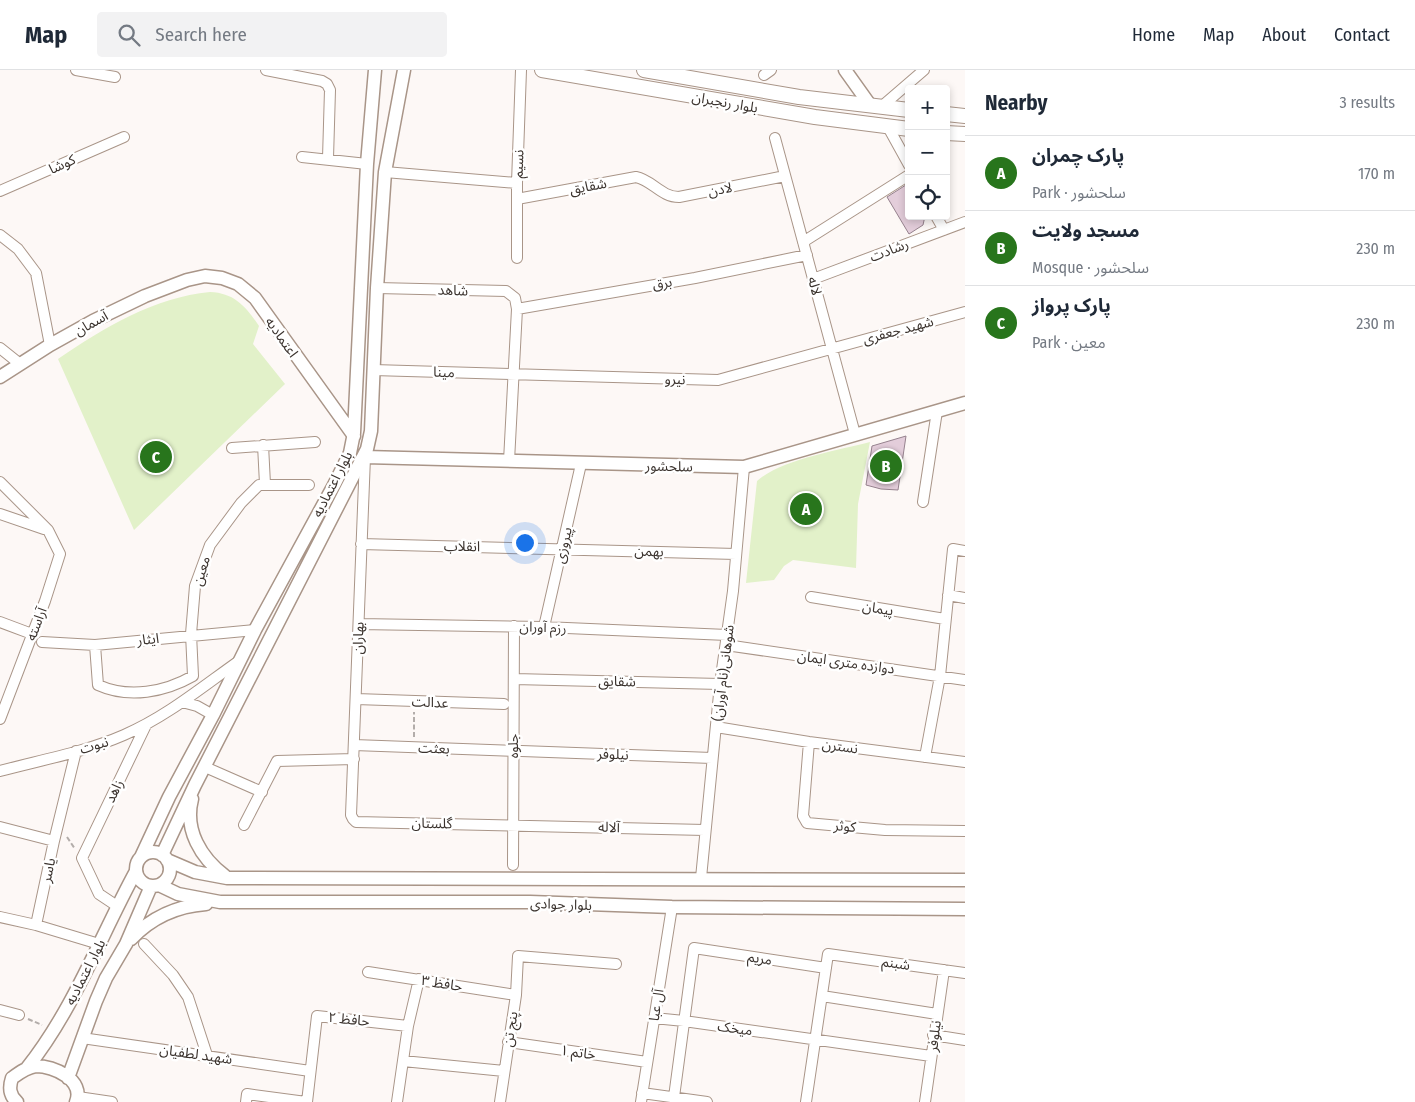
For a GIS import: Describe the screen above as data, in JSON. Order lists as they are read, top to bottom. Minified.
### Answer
{"streets":{"main road":["بلوار رنجبران"],"street":["کوشا","نسیم","شقایق","لادن","رشادت","برق","لاله","شاهد","آسمان","شهید جعفری","اعتمادیه","مینا","نیرو","سلحشور","بلوار اعتمادیه","پیروزی","انقلاب","بهمن","معین","پیمان","آراسته","رزم آوران","بهاران","ایثار","دوازده متری ایمان","شوهانی(نام آوران)","عدالت","نبوت","جلوه","نسترن","بعثت","نیلوفر","زاهد","گلستان","کوثر","آلاله","یاسر","بلوار جوادی","مریم","شبنم","حافظ ۳","آل عبا","حافظ ۲","میخک","پنج تن","خاتم ۱","شهید لطفیان"]},"crossings":[["نسیم","شقایق"],["شقایق","لادن"],["شقایق","شوهانی(نام آوران)"],["شقایق","جلوه"],["لادن","لاله"],["رشادت","لاله"],["برق","لاله"],["برق","شاهد"],["لاله","شهید جعفری"],["لاله","نیرو"],["لاله","سلحشور"],["شاهد","بلوار اعتمادیه"],["آسمان","اعتمادیه"],["شهید جعفری","نیرو"],["اعتمادیه","بلوار اعتمادیه"],["مینا","نیرو"],["مینا","بلوار اعتمادیه"],["سلحشور","بلوار اعتمادیه"],["سلحشور","پیروزی"],["سلحشور","بهاران"],["سلحشور","شوهانی(نام آوران)"],["بلوار اعتمادیه","بهاران"],["بلوار اعتمادیه","ایثار"],["بلوار اعتمادیه","نبوت"],["بلوار اعتمادیه","بلوار جوادی"],["بلوار اعتمادیه","شهید لطفیان"],["پیروزی","انقلاب"],["پیروزی","بهمن"],["پیروزی","رزم آوران"],["انقلاب","بهمن"],["انقلاب","بهاران"],["بهمن","شوهانی(نام آوران)"],["معین","ایثار"],["معین","نبوت"],["رزم آوران","بهاران"],["رزم آوران","دوازده متری ایمان"],["رزم آوران","شوهانی(نام آوران)"],["رزم آوران","جلوه"],["بهاران","عدالت"],["بهاران","بعثت"],["بهاران","گلستان"],["دوازده متری ایمان","شوهانی(نام آوران)"],["شوهانی(نام آوران)","نسترن"],["شوهانی(نام آوران)","نیلوفر"],["شوهانی(نام آوران)","آلاله"],["شوهانی(نام آوران)","بلوار جوادی"],["نبوت","زاهد"],["جلوه","بعثت"],["جلوه","نیلوفر"],["جلوه","گلستان"],["جلوه","آلاله"],["نسترن","کوثر"],["بعثت","نیلوفر"],["نیلوفر","شبنم"],["نیلوفر","میخک"],["گلستان","آلاله"],["بلوار جوادی","آل عبا"],["مریم","شبنم"],["مریم","میخک"],["حافظ ۳","پنج تن"],["آل عبا","میخک"],["آل عبا","خاتم ۱"],["حافظ ۲","شهید لطفیان"],["پنج تن","خاتم ۱"]],"page":{"header":"Map","search":"Search here","nav":["Home","Map","About","Contact"],"heading":["Nearby","3 results"],"map_buttons":["+","−"],"list":[{"mark":"A","name":"پارک چمران","note":"Park · سلحشور","value":"170 m"},{"mark":"B","name":"مسجد ولایت","note":"Mosque · سلحشور","value":"230 m"},{"mark":"C","name":"پارک پرواز","note":"Park · معین","value":"230 m"}],"pins":["C","B","A"]}}
